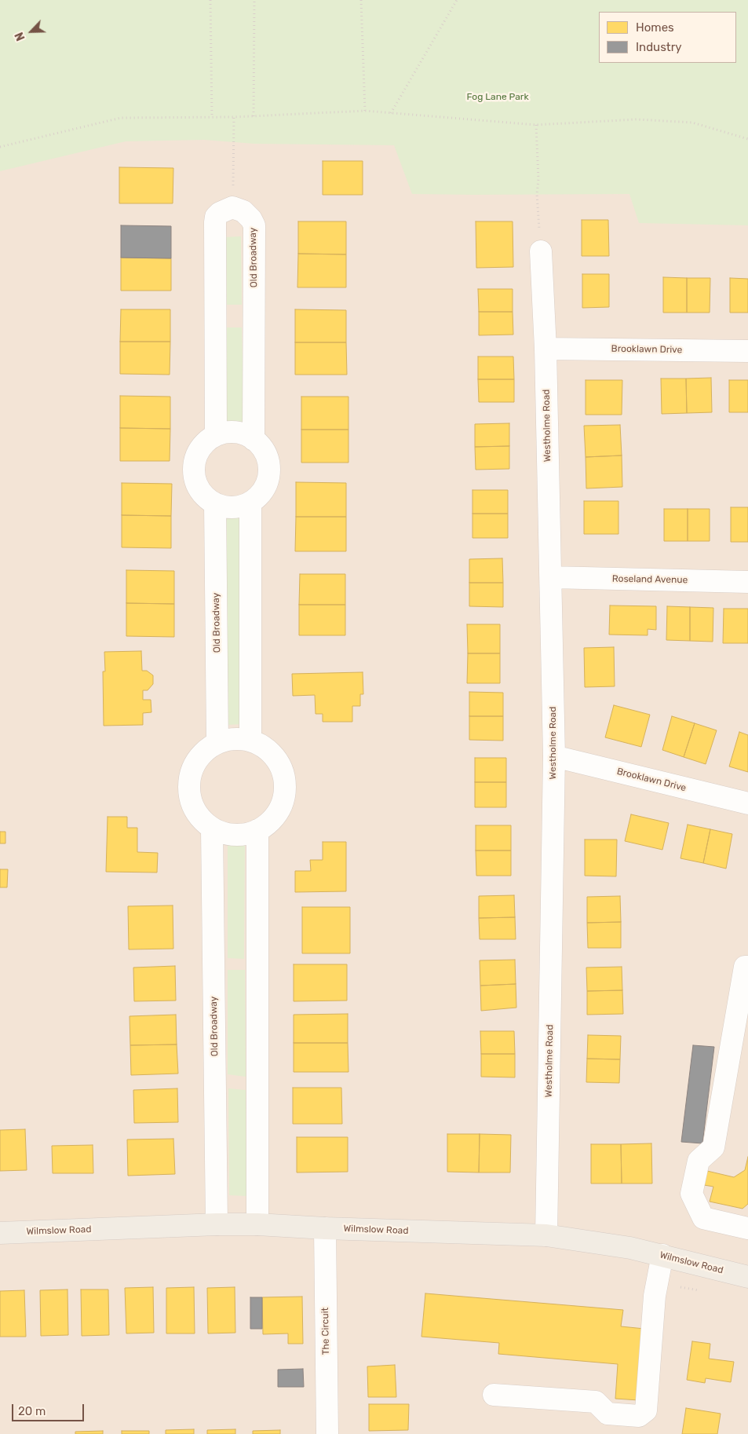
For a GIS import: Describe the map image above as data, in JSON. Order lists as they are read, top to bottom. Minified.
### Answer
{"streets":{"main road":["Wilmslow Road"],"street":["Old Broadway","Brooklawn Drive","Westholme Road","Roseland Avenue","The Circuit"]},"crossings":[["Old Broadway","Wilmslow Road"],["Brooklawn Drive","Westholme Road"],["Westholme Road","Roseland Avenue"],["Westholme Road","Wilmslow Road"],["Wilmslow Road","The Circuit"]],"parks":["Fog Lane Park"],"legend":["Homes","Industry"],"scale_bar":"20 m","north":"bottom left"}
